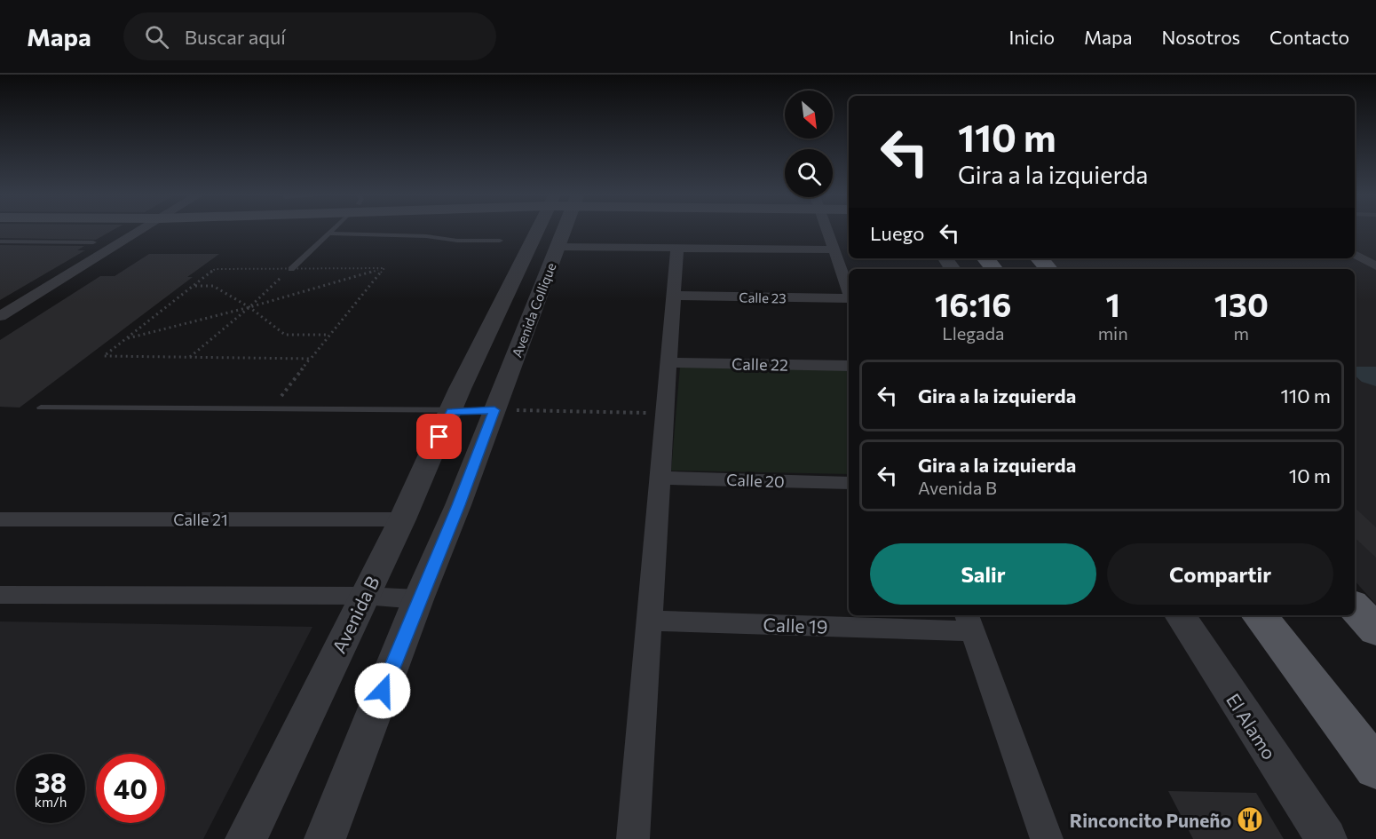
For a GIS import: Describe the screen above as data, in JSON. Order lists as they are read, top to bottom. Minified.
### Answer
{"streets":{"street":["Calle 23","Avenida Collique","Calle 22","Calle 20","Calle 21","Avenida B","Calle 19","El Alamo"]},"crossings":[["Calle 21","Avenida B"]],"places":{"restaurant":["Rinconcito Puneño"]},"north":"bottom right","page":{"header":"Mapa","search":"Buscar aquí","nav":["Inicio","Mapa","Nosotros","Contacto"],"turn":["110 m","Gira a la izquierda"],"then":"Luego","eta":["16:16","Llegada","1","min","130","m"],"list":[{"name":"Gira a la izquierda","value":"110 m"},{"name":"Gira a la izquierda","note":"Avenida B","value":"10 m"}],"buttons":["Salir","Compartir"],"speed":"38 km/h","limit":"40"}}
